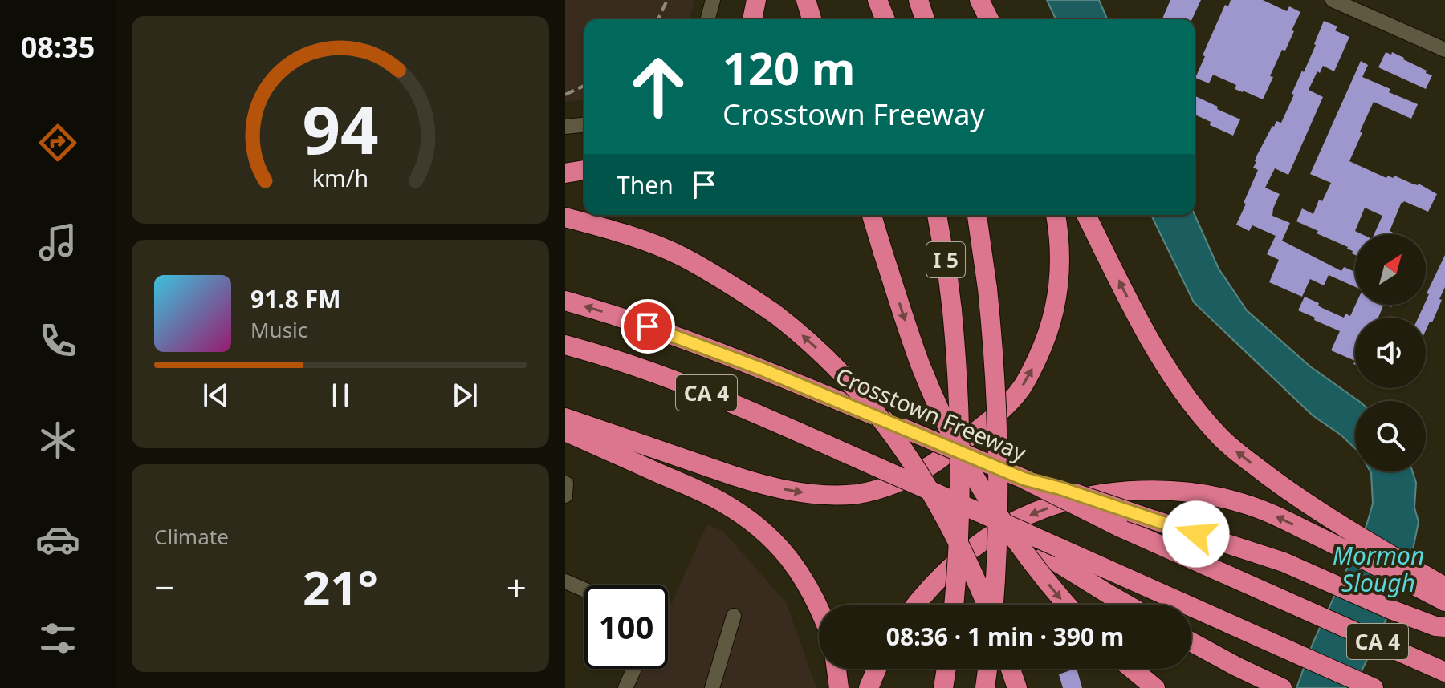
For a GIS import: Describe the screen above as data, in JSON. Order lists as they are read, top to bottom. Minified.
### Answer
{"streets":{"highway":["I 5","CA 4","Crosstown Freeway"]},"water":["Mormon Slough"],"north":"top right","page":{"tabs":"08:35","turn":["120 m","Crosstown Freeway"],"then":"Then","song":["91.8 FM","Music"],"tile":"Climate","heat":["−","21°","+"],"limit":"100","trip":"08:36 · 1 min · 390 m","gauge":["94","km/h"]}}
